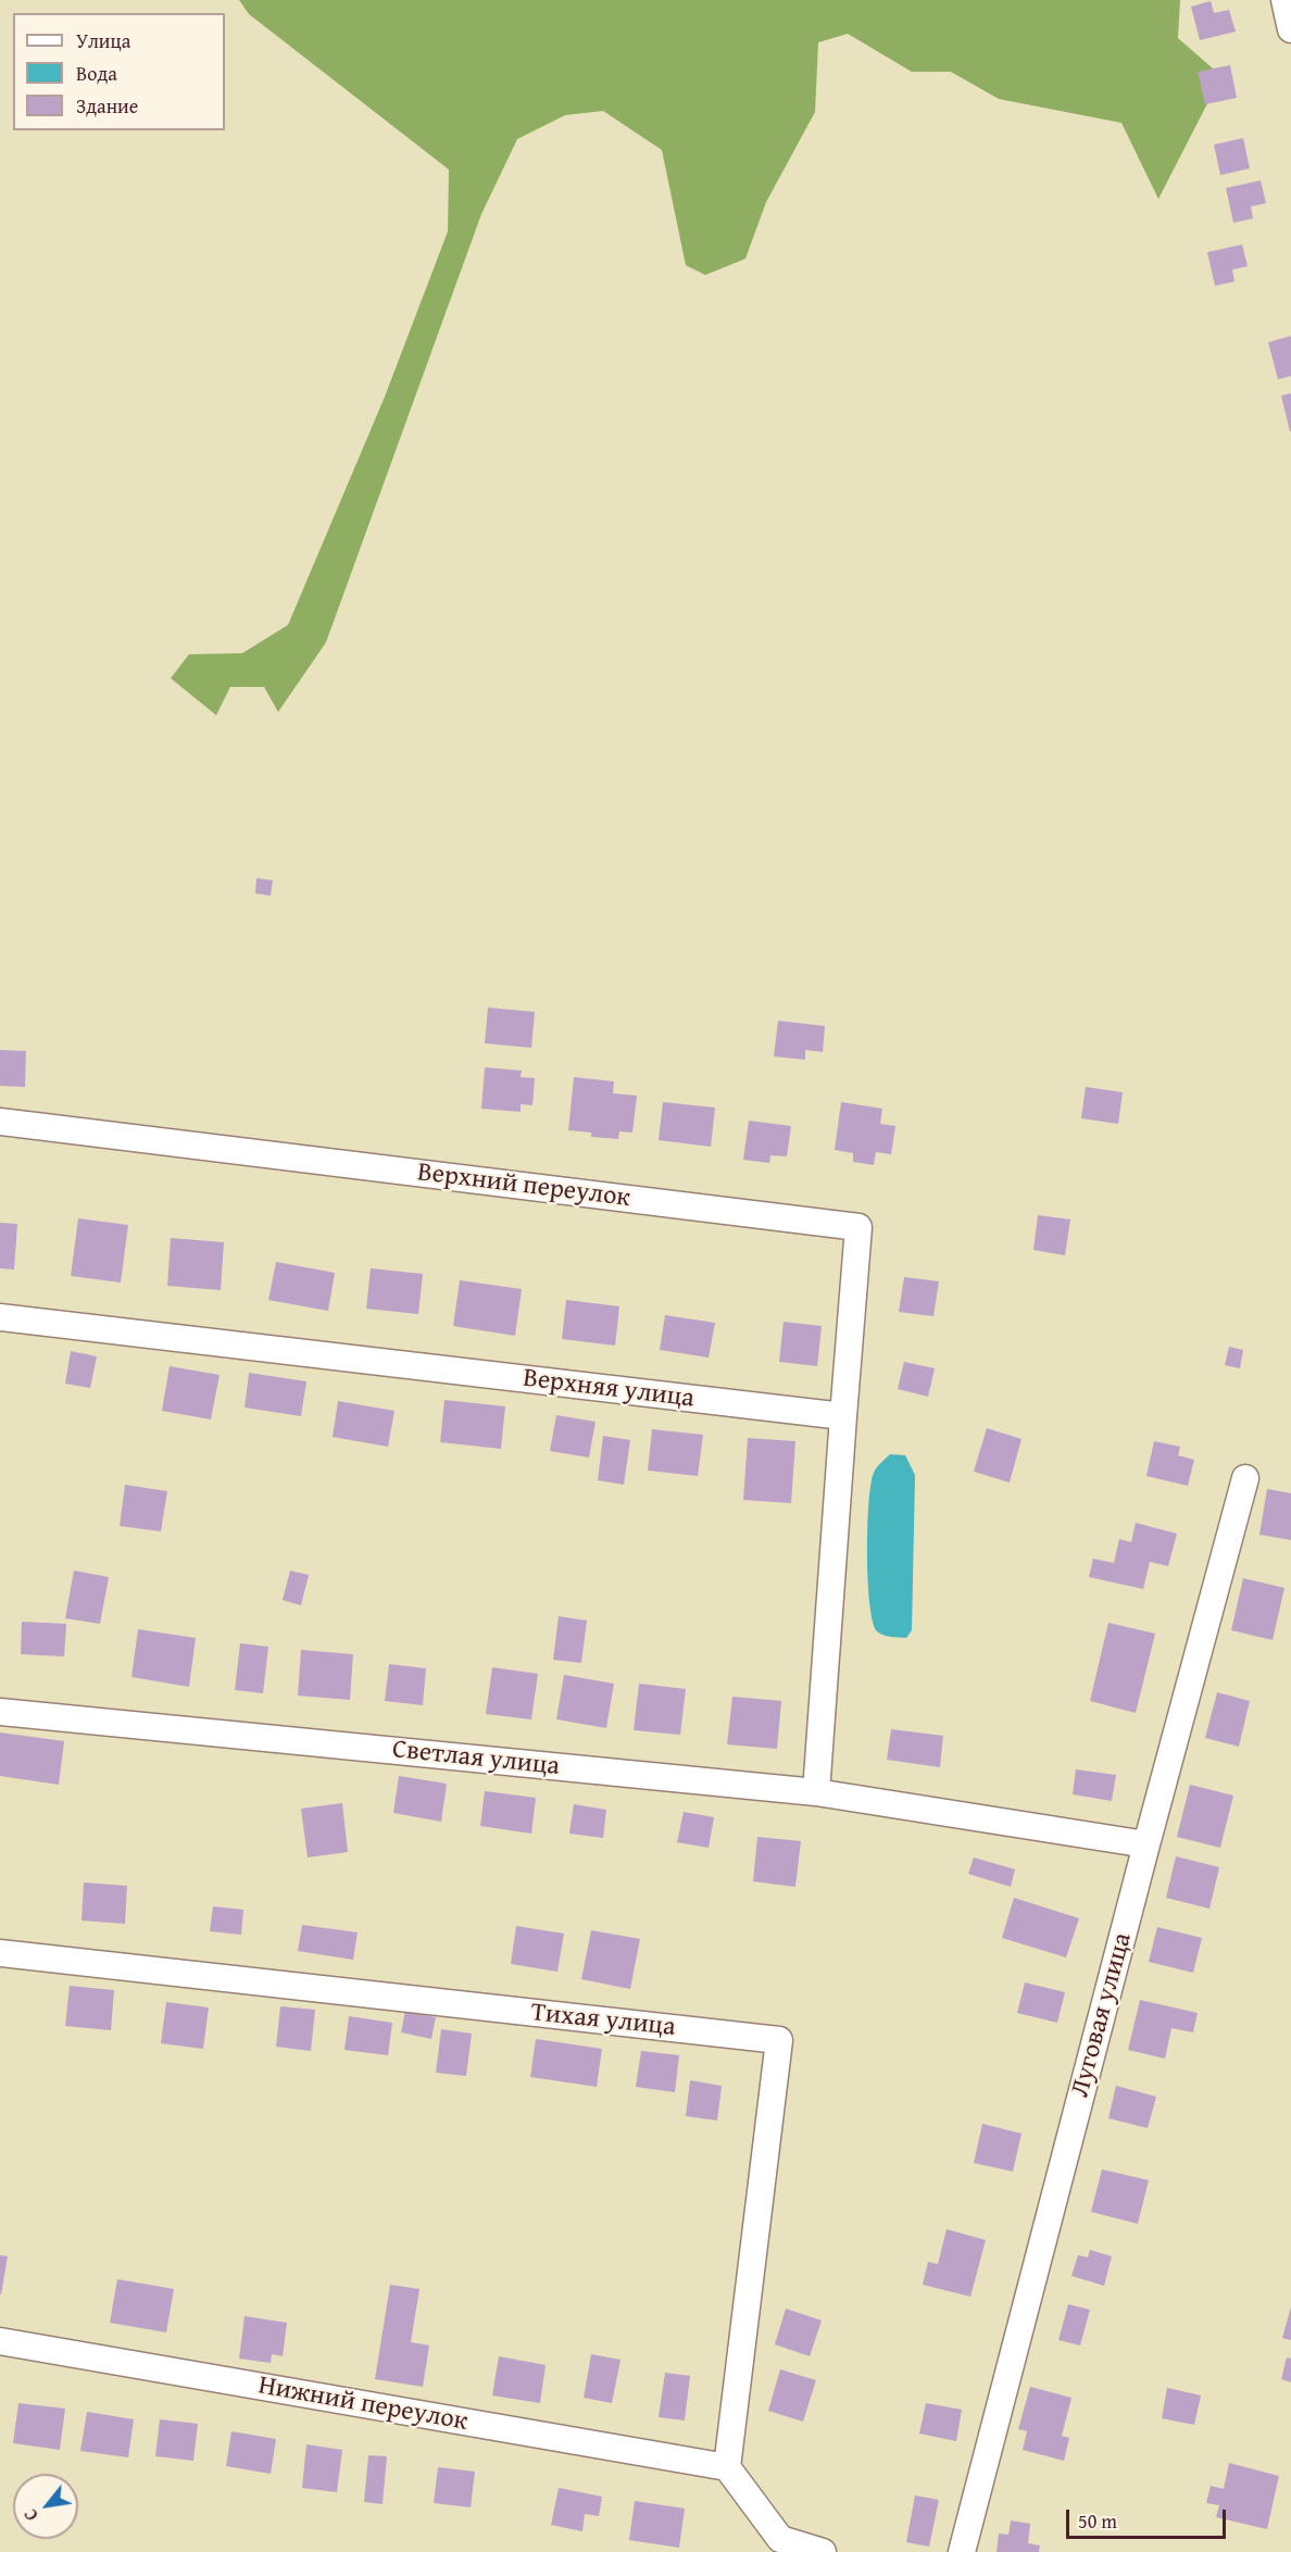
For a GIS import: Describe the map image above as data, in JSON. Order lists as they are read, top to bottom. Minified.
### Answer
{"streets":{"street":["Верхний переулок","Верхняя улица","Светлая улица","Луговая улица","Тихая улица","Нижний переулок"]},"crossings":[["Верхний переулок","Верхняя улица"],["Светлая улица","Луговая улица"],["Тихая улица","Нижний переулок"]],"legend":["Улица","Вода","Здание"],"scale_bar":"50 m","north":"bottom left"}
